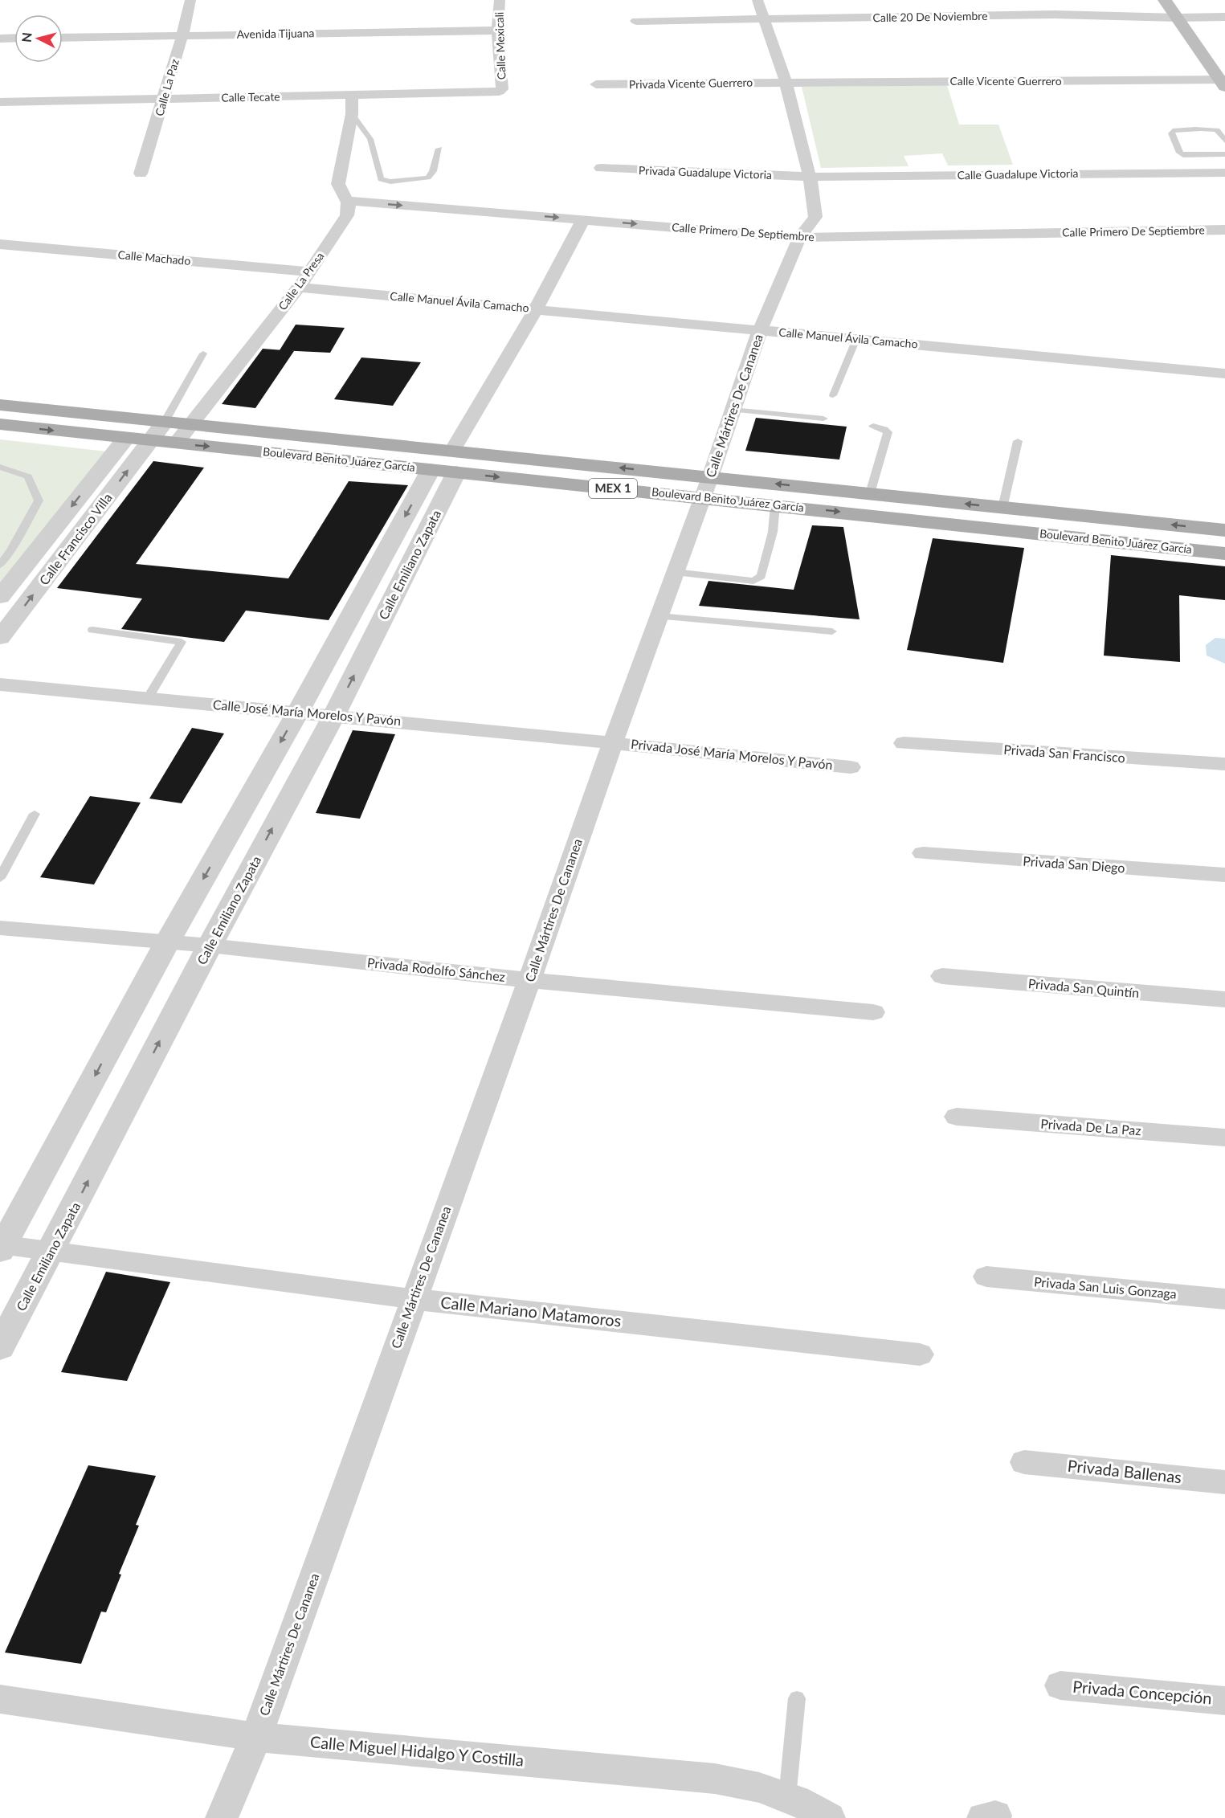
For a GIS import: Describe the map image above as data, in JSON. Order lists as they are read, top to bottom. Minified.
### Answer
{"streets":{"main road":["Boulevard Benito Juárez García","MEX 1"],"street":["Calle 20 De Noviembre","Avenida Tijuana","Calle Mexicali","Calle Vicente Guerrero","Privada Vicente Guerrero","Calle La Paz","Calle Tecate","Privada Guadalupe Victoria","Calle Guadalupe Victoria","Calle Primero De Septiembre","Calle Machado","Calle La Presa","Calle Manuel Ávila Camacho","Calle Mártires De Cananea","Calle Francisco Villa","Calle Emiliano Zapata","Calle José María Morelos Y Pavón","Privada San Francisco","Privada José María Morelos Y Pavón","Privada San Diego","Privada Rodolfo Sánchez","Privada San Quintín","Privada De La Paz","Privada San Luis Gonzaga","Calle Mariano Matamoros","Privada Ballenas","Privada Concepción","Calle Miguel Hidalgo Y Costilla"]},"crossings":[["Calle 20 De Noviembre","Calle Mártires De Cananea"],["Avenida Tijuana","Calle Mexicali"],["Avenida Tijuana","Calle La Paz"],["Calle Mexicali","Calle Tecate"],["Calle Vicente Guerrero","Privada Vicente Guerrero"],["Calle Vicente Guerrero","Calle Mártires De Cananea"],["Privada Vicente Guerrero","Calle Mártires De Cananea"],["Calle La Paz","Calle Tecate"],["Privada Guadalupe Victoria","Calle Guadalupe Victoria"],["Privada Guadalupe Victoria","Calle Mártires De Cananea"],["Calle Guadalupe Victoria","Calle Mártires De Cananea"],["Calle Primero De Septiembre","Calle La Presa"],["Calle Primero De Septiembre","Calle Mártires De Cananea"],["Calle Primero De Septiembre","Calle Emiliano Zapata"],["Calle Machado","Calle La Presa"],["Calle La Presa","Calle Manuel Ávila Camacho"],["Calle La Presa","Boulevard Benito Juárez García"],["Calle Manuel Ávila Camacho","Calle Mártires De Cananea"],["Calle Manuel Ávila Camacho","Calle Emiliano Zapata"],["Calle Mártires De Cananea","Boulevard Benito Juárez García"],["Calle Mártires De Cananea","Calle José María Morelos Y Pavón"],["Calle Mártires De Cananea","Privada José María Morelos Y Pavón"],["Calle Mártires De Cananea","Privada Rodolfo Sánchez"],["Calle Mártires De Cananea","Calle Mariano Matamoros"],["Calle Mártires De Cananea","Calle Miguel Hidalgo Y Costilla"],["Boulevard Benito Juárez García","Calle Francisco Villa"],["Boulevard Benito Juárez García","Calle Emiliano Zapata"],["Calle Emiliano Zapata","Calle José María Morelos Y Pavón"],["Calle Emiliano Zapata","Privada Rodolfo Sánchez"],["Calle Emiliano Zapata","Calle Mariano Matamoros"],["Calle José María Morelos Y Pavón","Privada José María Morelos Y Pavón"]],"one_way":["Calle Primero De Septiembre"],"north":"left"}
